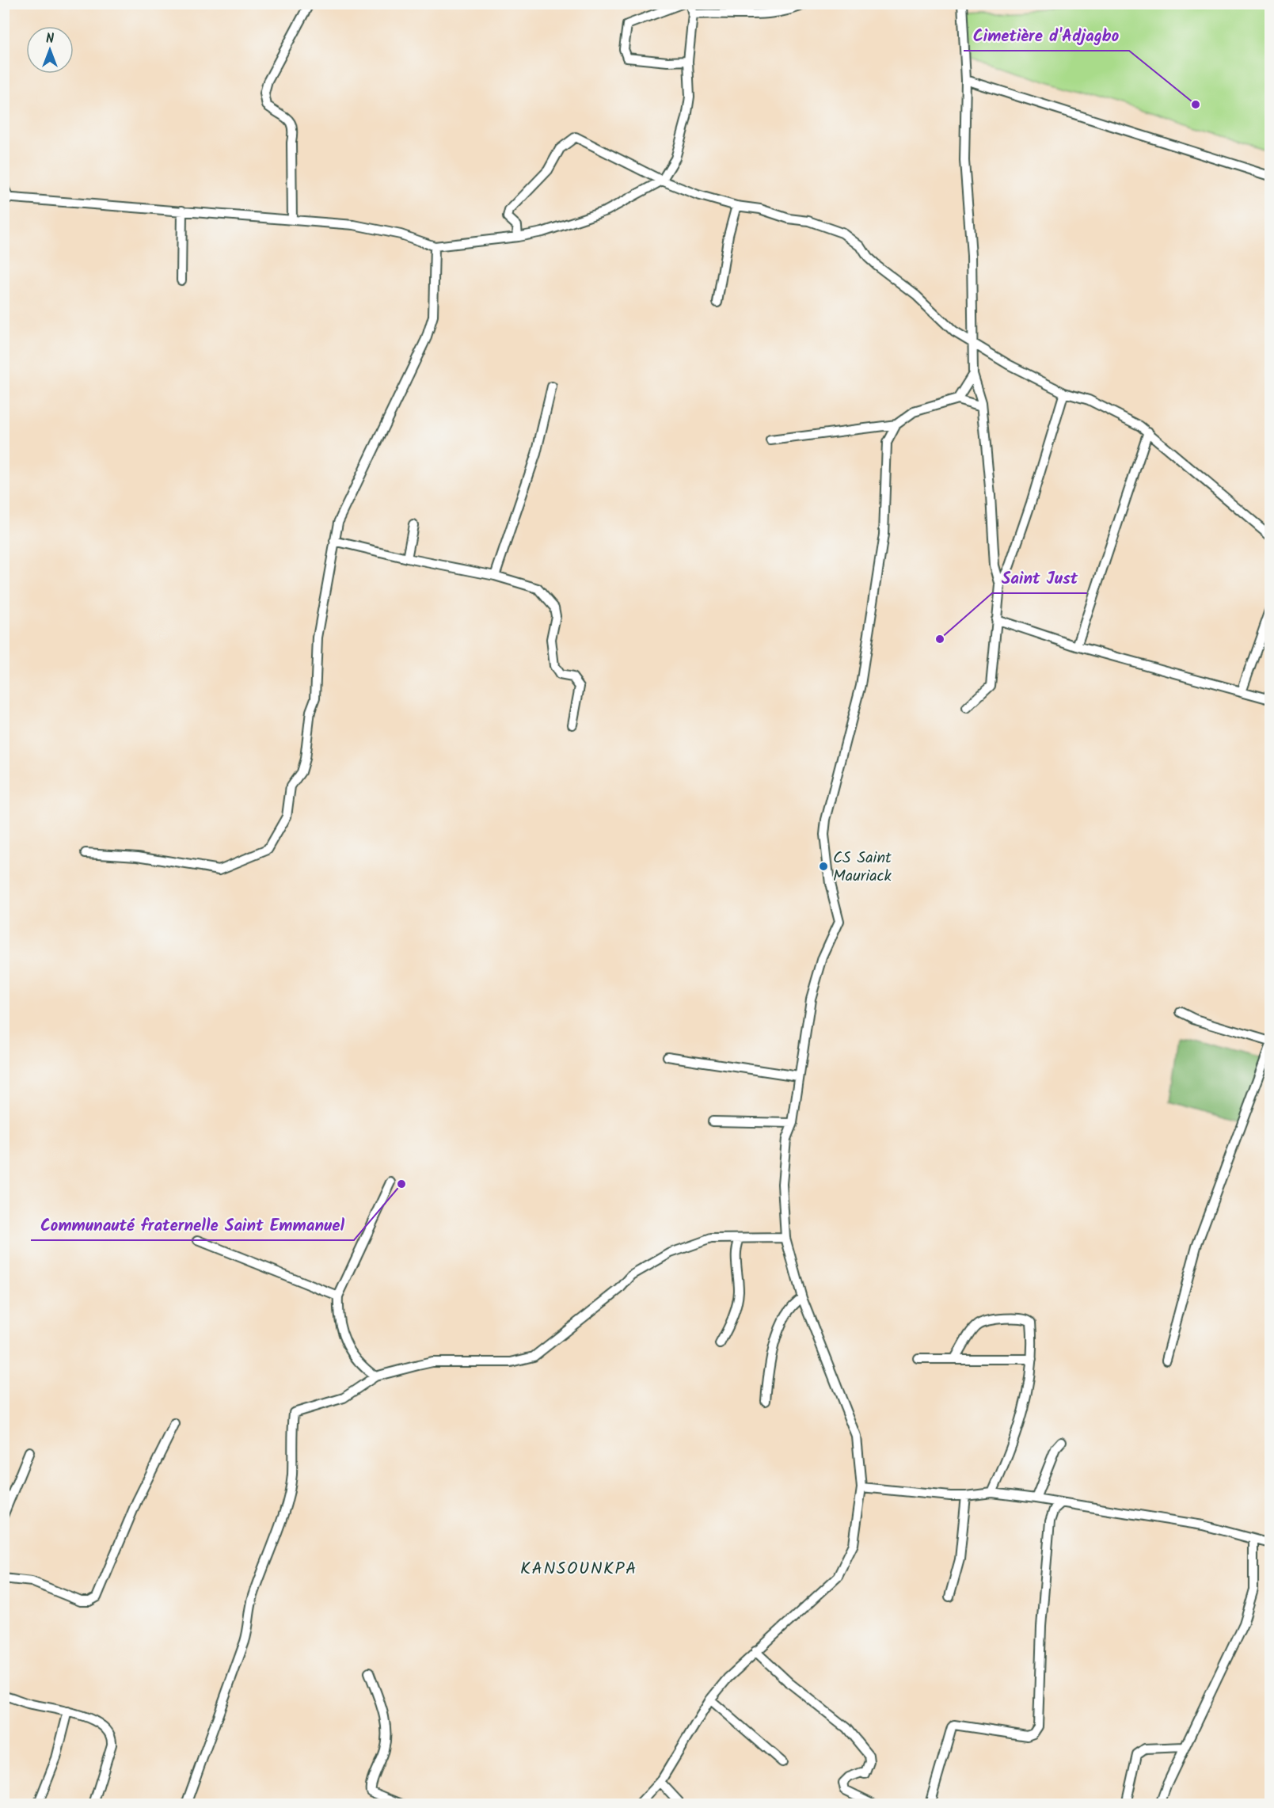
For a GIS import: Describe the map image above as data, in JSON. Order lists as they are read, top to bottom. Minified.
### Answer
{"districts":["KANSOUNKPA"],"places":["Cimetière d'Adjagbo","Saint Just","CS Saint Mauriack","Communauté fraternelle Saint Emmanuel"],"north":"top"}
